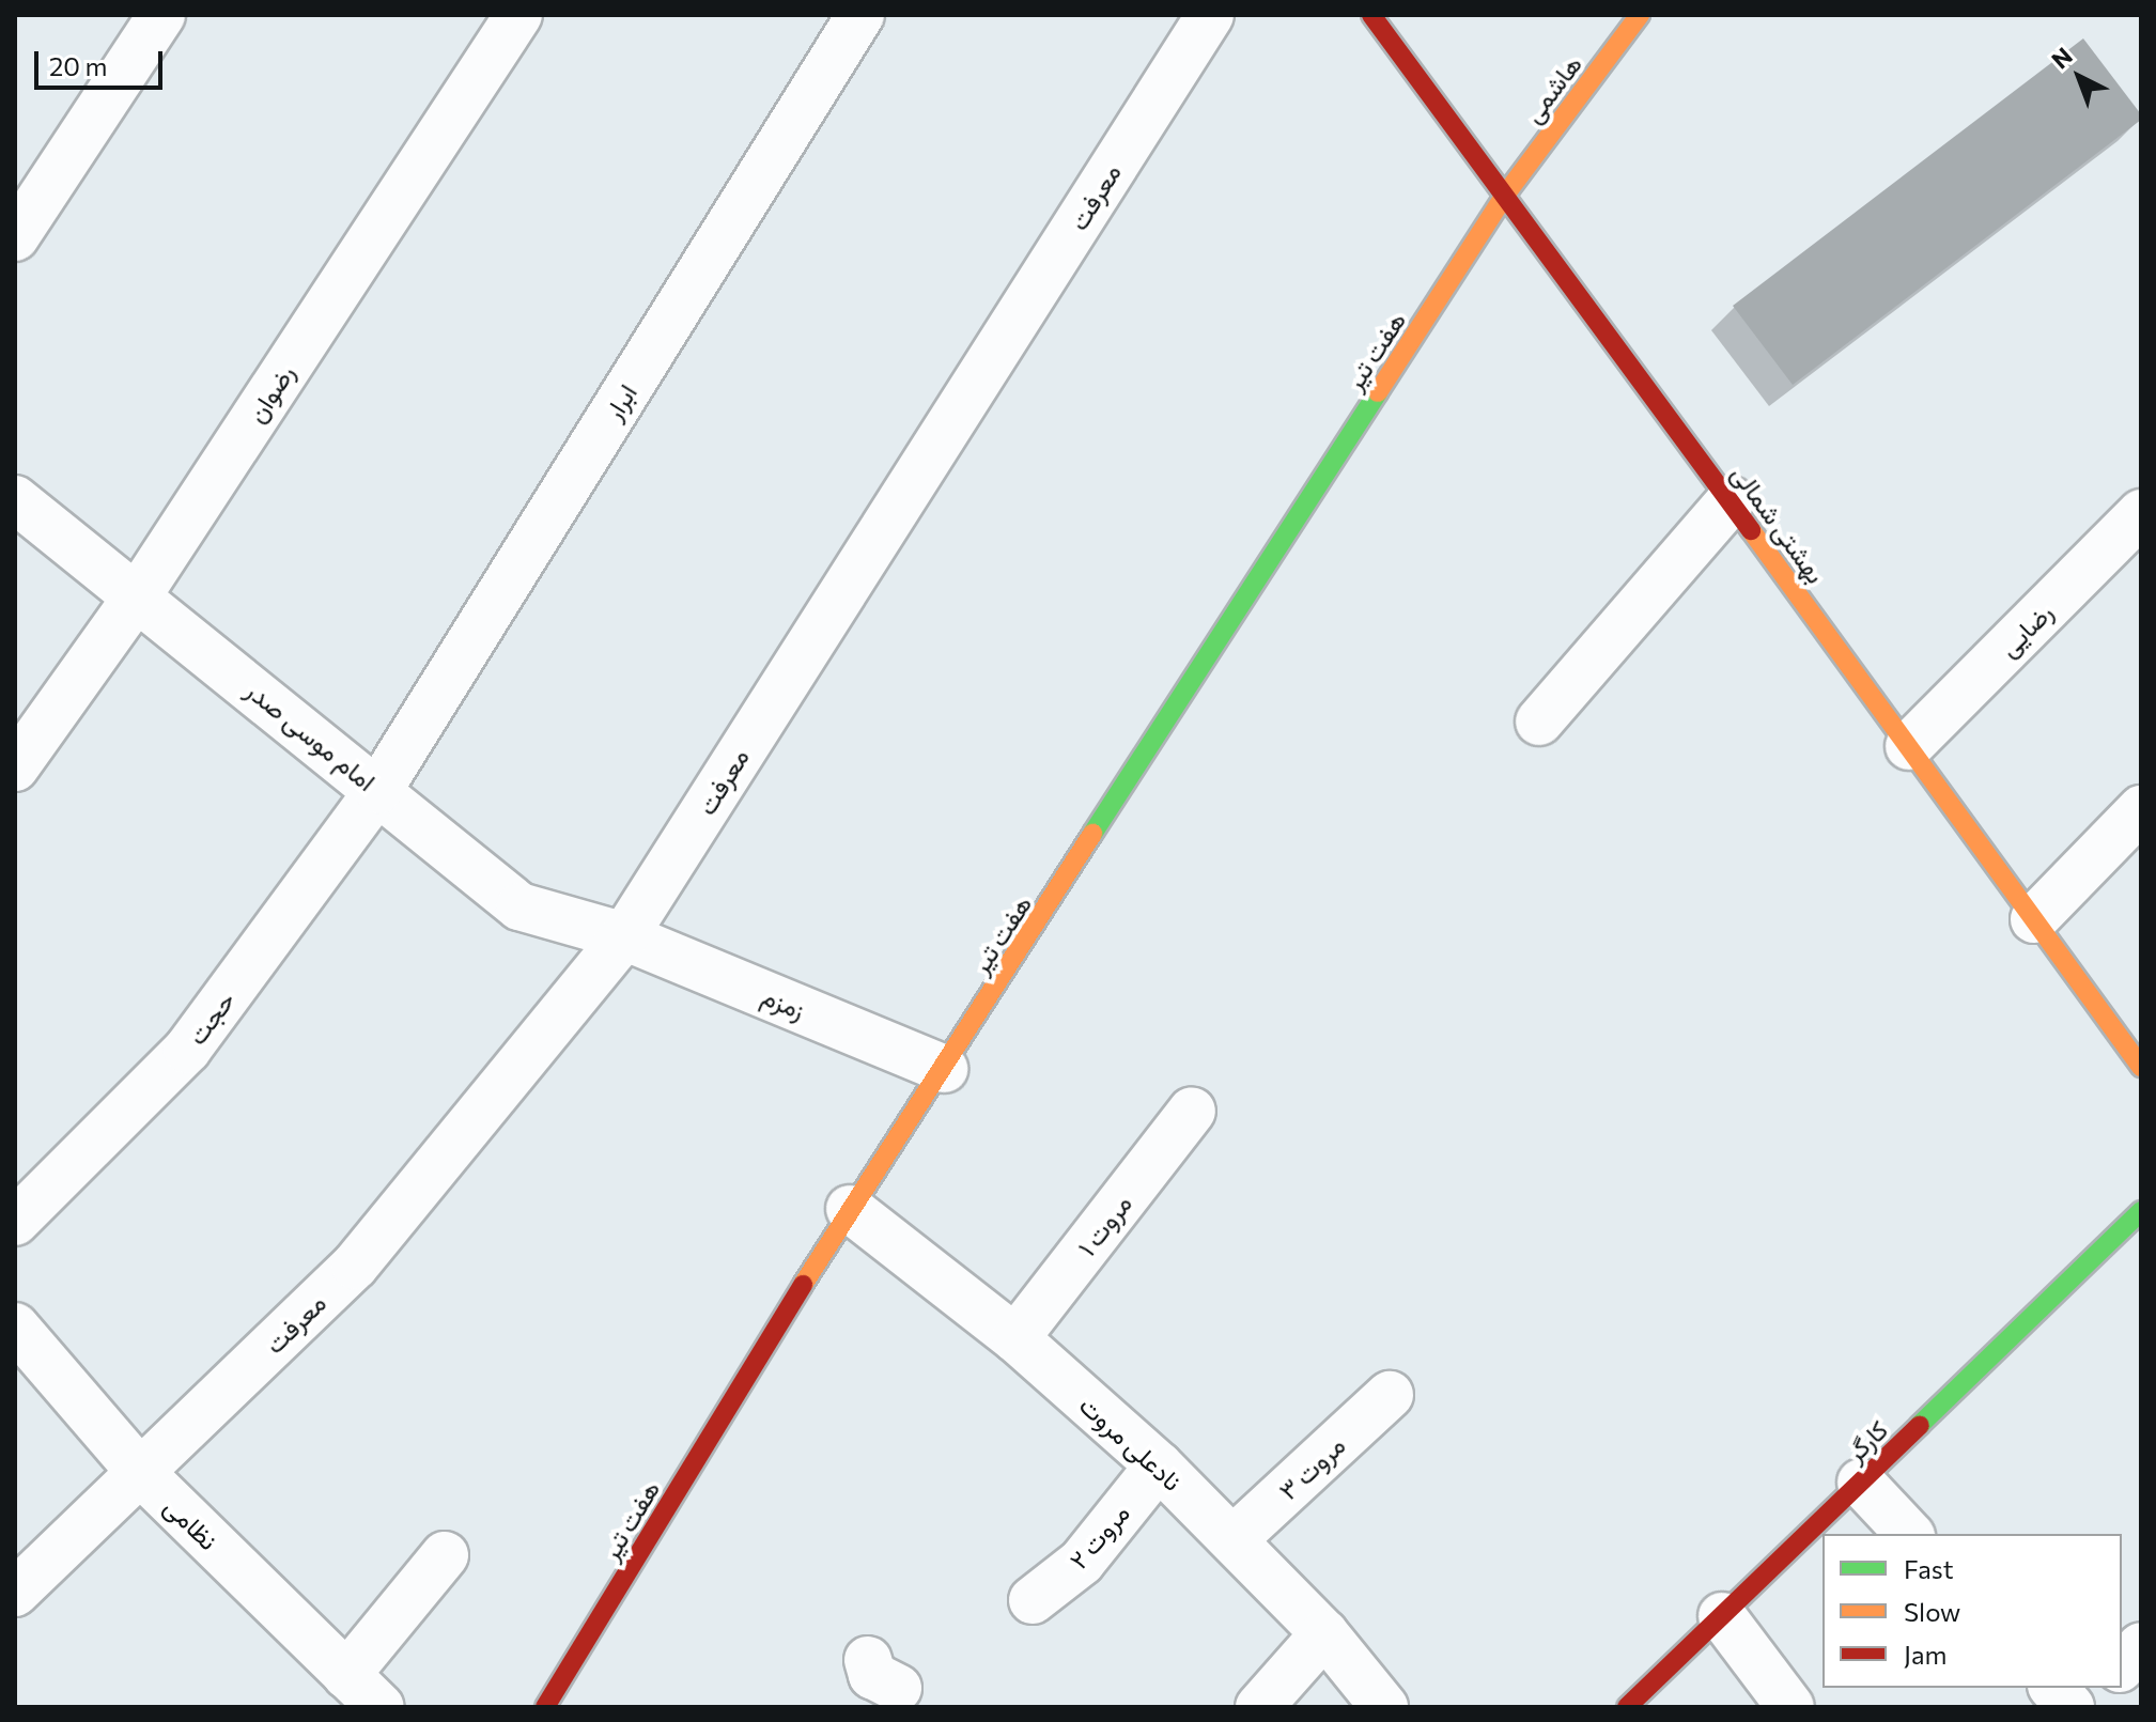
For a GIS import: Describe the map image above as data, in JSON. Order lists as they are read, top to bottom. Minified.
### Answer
{"streets":{"street":["هاشمی","معرفت","هفت تیر","رضوان","ابرار","بهشتی شمالی","رضایی","امام موسی صدر","زمزم","حجت","مروت ۱","کارگر","نادعلی مروت","مروت ۳","نظامی","مروت ۲"]},"crossings":[["هاشمی","هفت تیر"],["هاشمی","بهشتی شمالی"],["معرفت","امام موسی صدر"],["معرفت","زمزم"],["معرفت","نظامی"],["هفت تیر","بهشتی شمالی"],["هفت تیر","زمزم"],["هفت تیر","نادعلی مروت"],["رضوان","امام موسی صدر"],["ابرار","امام موسی صدر"],["ابرار","حجت"],["بهشتی شمالی","رضایی"],["امام موسی صدر","زمزم"],["امام موسی صدر","حجت"],["مروت ۱","نادعلی مروت"],["نادعلی مروت","مروت ۳"],["نادعلی مروت","مروت ۲"]],"legend":["Fast","Slow","Jam"],"scale_bar":"20 m","north":"top left"}
